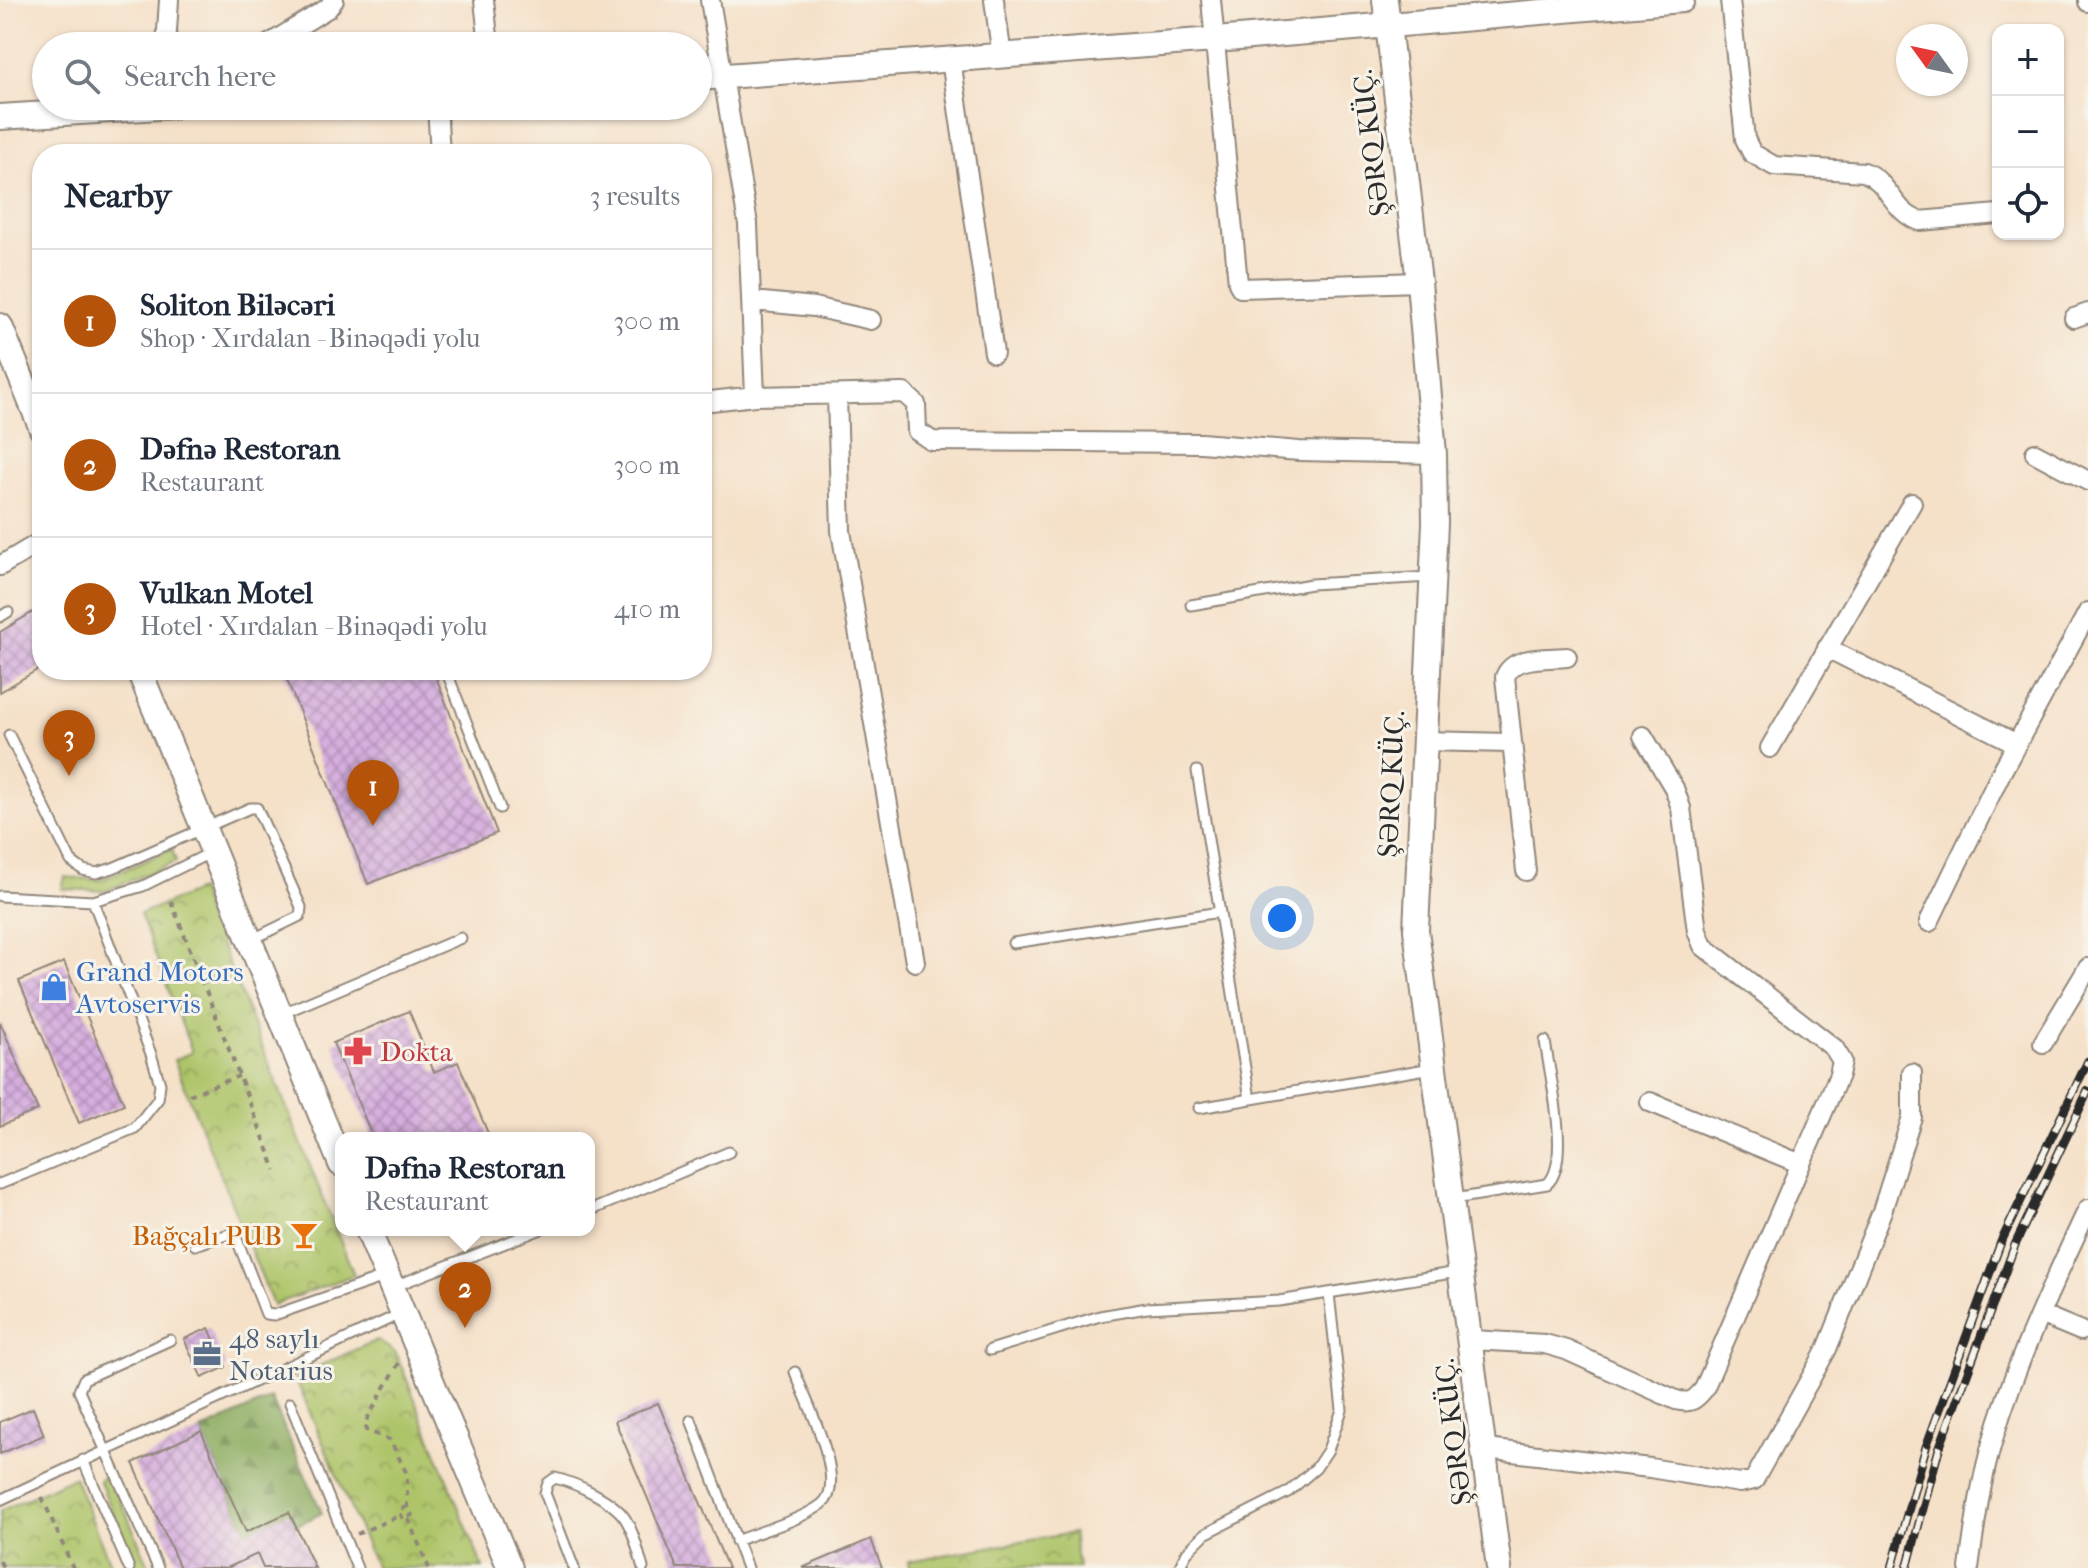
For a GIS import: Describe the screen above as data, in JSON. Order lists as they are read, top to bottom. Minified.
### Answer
{"streets":{"main road":["ŞƏRQ KÜÇ."]},"places":{"shop":["Grand Motors Avtoservis"],"pharmacy":["Dokta"],"bar":["Bağçalı PUB"],"office":["48 saylı Notarius"]},"north":"top left","page":{"map_buttons":["+","−"],"search":"Search here","heading":["Nearby","3 results"],"list":[{"mark":"1","name":"Soliton Biləcəri","note":"Shop · Xırdalan - Binəqədi yolu","value":"300 m"},{"mark":"2","name":"Dəfnə Restoran","note":"Restaurant","value":"300 m"},{"mark":"3","name":"Vulkan Motel","note":"Hotel · Xırdalan - Binəqədi yolu","value":"410 m"}],"pins":["3","1","2"],"popup":["Dəfnə Restoran","Restaurant"]}}
